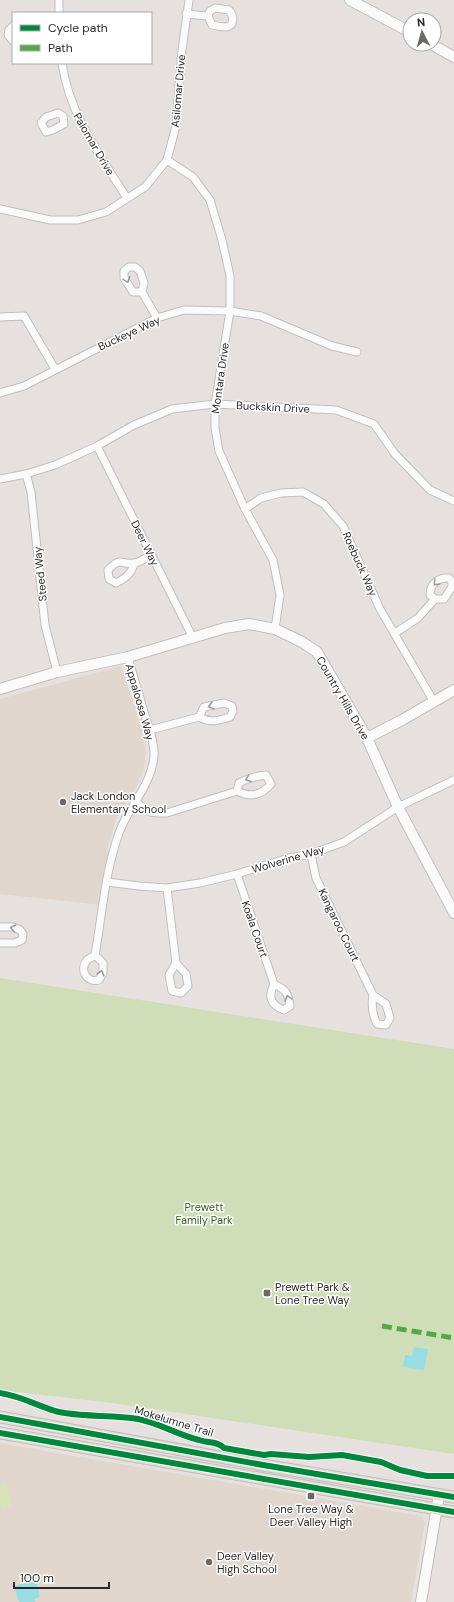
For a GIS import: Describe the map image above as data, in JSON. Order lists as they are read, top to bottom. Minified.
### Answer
{"streets":{"street":["Asilomar Drive","Palomar Drive","Buckeye Way","Montara Drive","Buckskin Drive","Deer Way","Roebuck Way","Steed Way","Country Hills Drive","Appaloosa Way","Wolverine Way","Kangaroo Court","Koala Court"],"cycle path":["Mokelumne Trail"]},"crossings":[["Asilomar Drive","Palomar Drive"],["Asilomar Drive","Montara Drive"],["Buckeye Way","Montara Drive"],["Montara Drive","Buckskin Drive"],["Montara Drive","Roebuck Way"],["Montara Drive","Country Hills Drive"],["Buckskin Drive","Deer Way"],["Buckskin Drive","Steed Way"],["Deer Way","Country Hills Drive"],["Steed Way","Country Hills Drive"],["Country Hills Drive","Appaloosa Way"],["Country Hills Drive","Wolverine Way"],["Appaloosa Way","Wolverine Way"],["Wolverine Way","Kangaroo Court"],["Wolverine Way","Koala Court"]],"parks":["Prewett Family Park"],"places":{"other":["Jack London Elementary School","Deer Valley High School"],"transit":["Prewett Park & Lone Tree Way","Lone Tree Way & Deer Valley High"]},"legend":["Cycle path","Path"],"scale_bar":"100 m","north":"top"}
